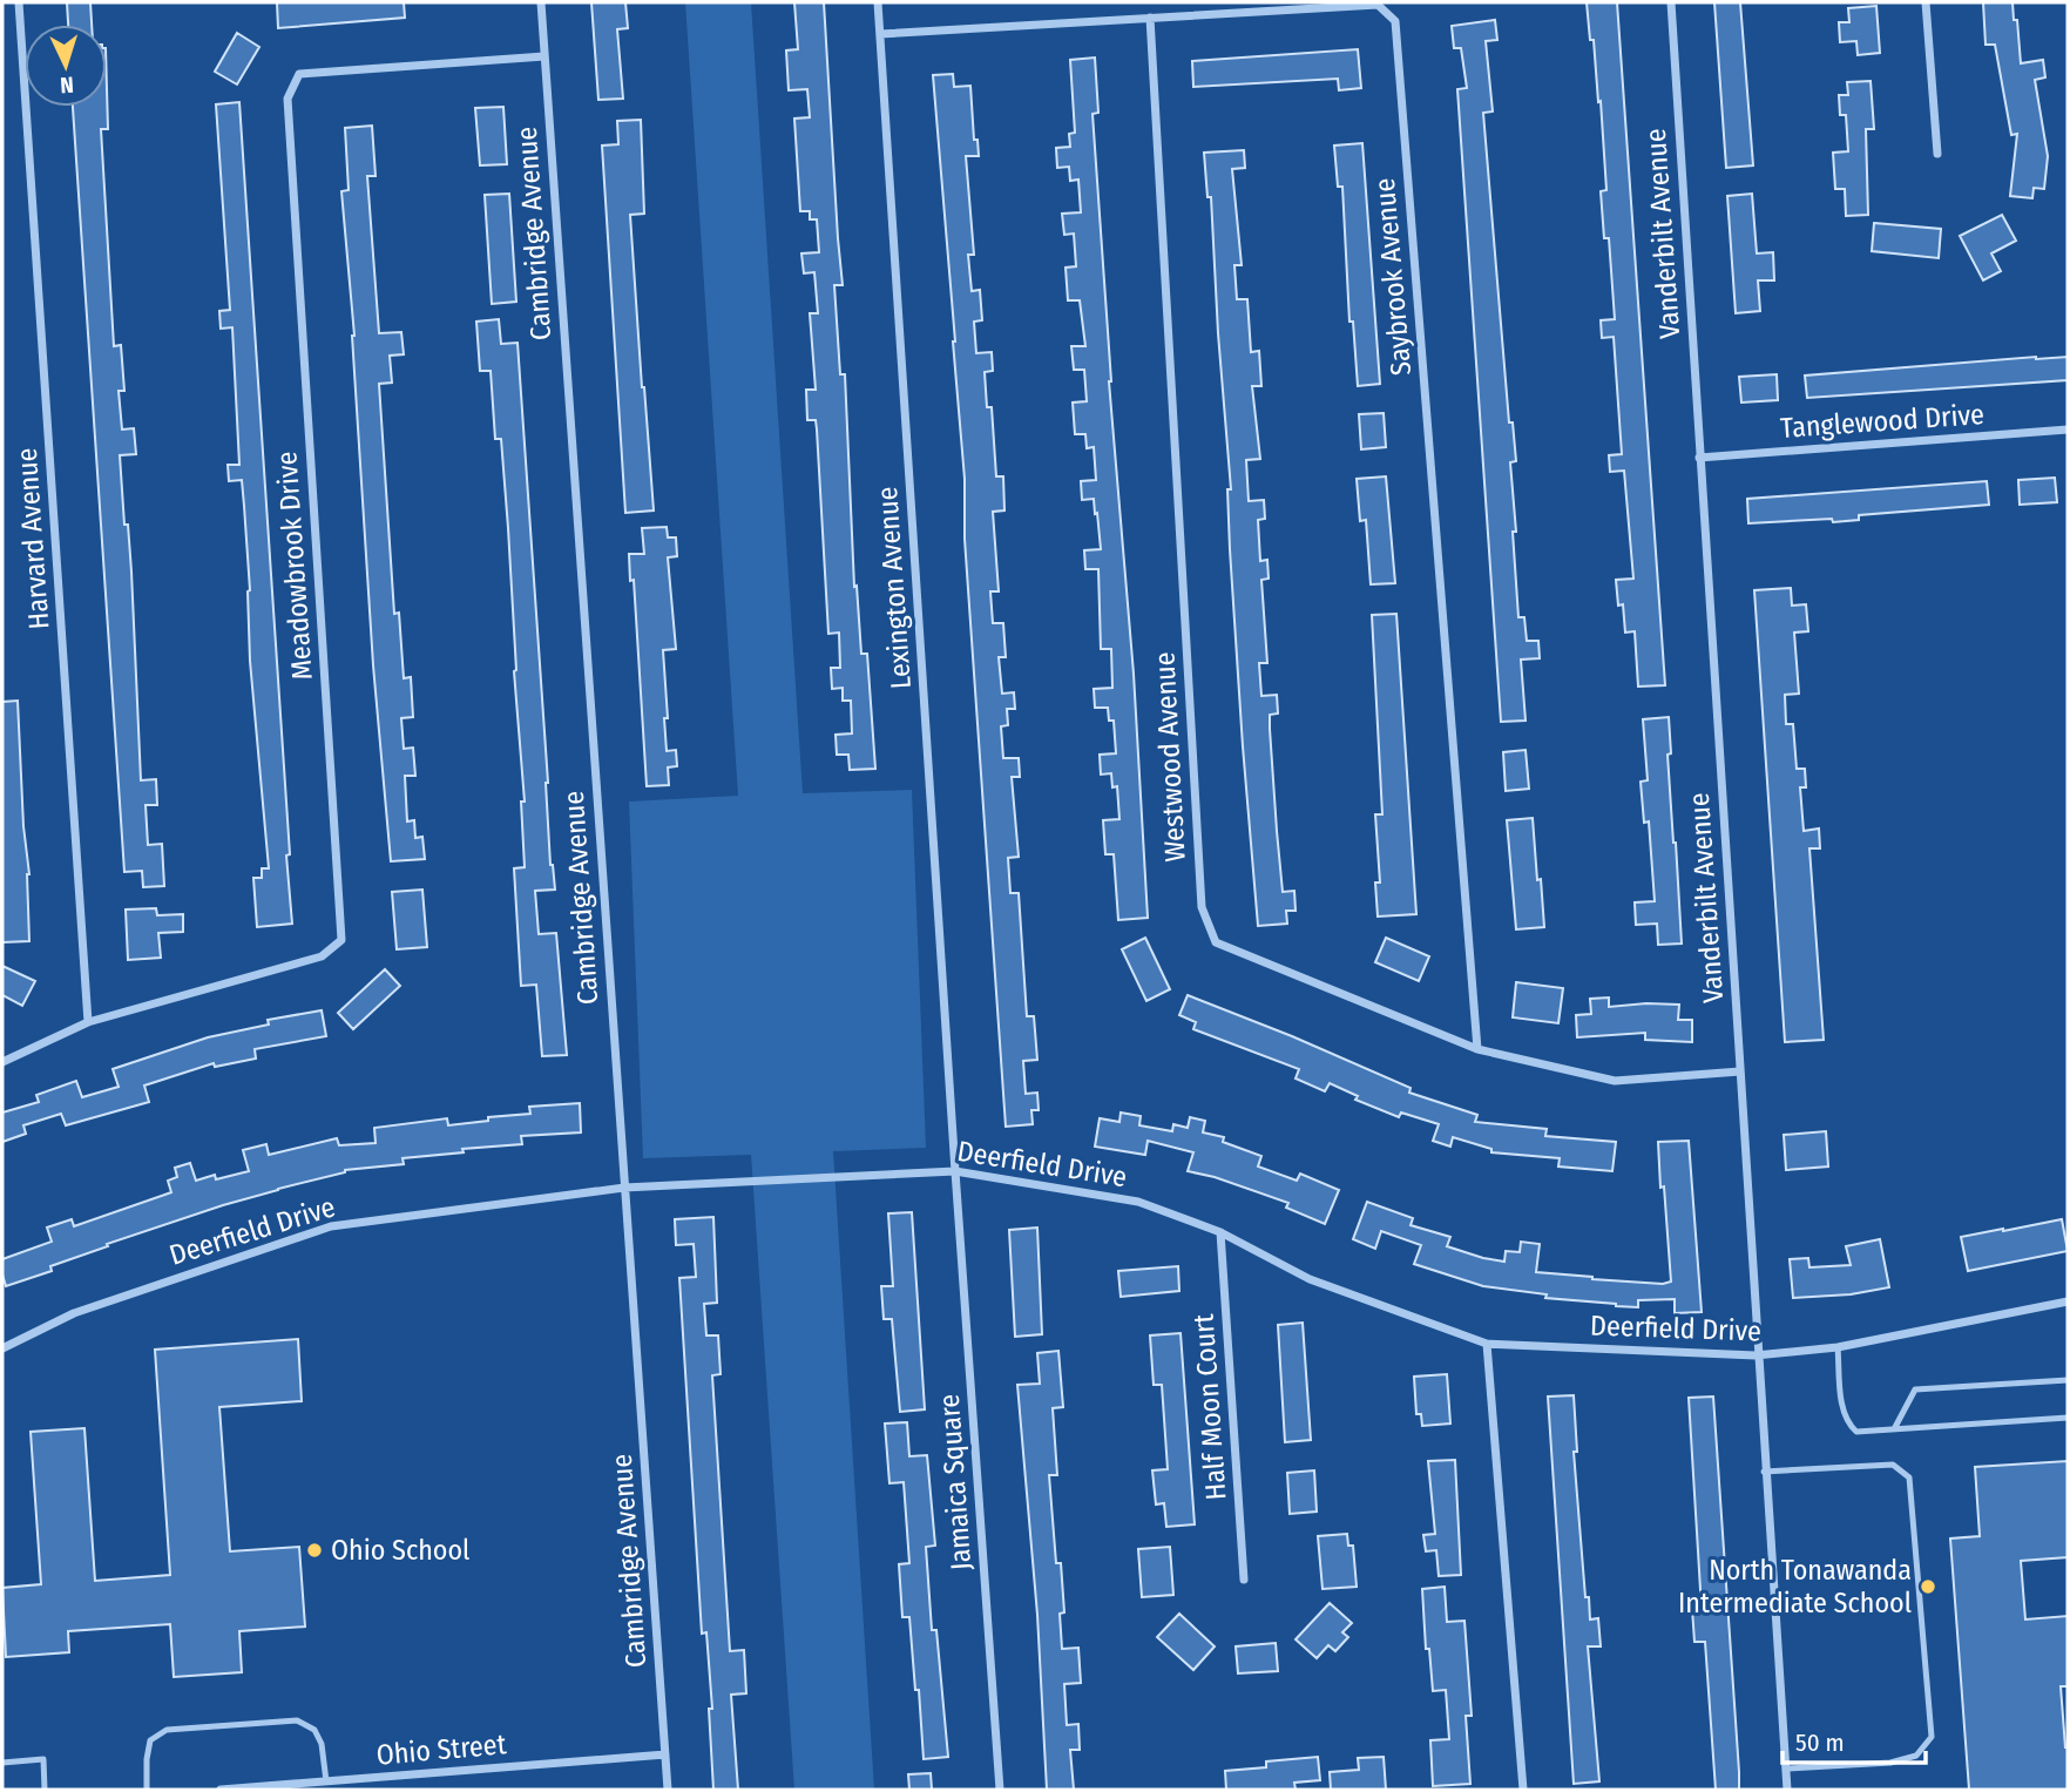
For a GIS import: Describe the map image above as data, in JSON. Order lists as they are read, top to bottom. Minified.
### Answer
{"streets":{"street":["Cambridge Avenue","Vanderbilt Avenue","Saybrook Avenue","Tanglewood Drive","Harvard Avenue","Meadowbrook Drive","Lexington Avenue","Westwood Avenue","Deerfield Drive","Half Moon Court","Jamaica Square","Ohio Street"]},"crossings":[["Cambridge Avenue","Meadowbrook Drive"],["Cambridge Avenue","Deerfield Drive"],["Cambridge Avenue","Ohio Street"],["Vanderbilt Avenue","Tanglewood Drive"],["Vanderbilt Avenue","Westwood Avenue"],["Vanderbilt Avenue","Deerfield Drive"],["Saybrook Avenue","Lexington Avenue"],["Saybrook Avenue","Westwood Avenue"],["Harvard Avenue","Meadowbrook Drive"],["Lexington Avenue","Deerfield Drive"],["Lexington Avenue","Jamaica Square"],["Deerfield Drive","Half Moon Court"],["Deerfield Drive","Jamaica Square"]],"places":["Ohio School","North Tonawanda Intermediate School"],"scale_bar":"50 m","north":"bottom"}
